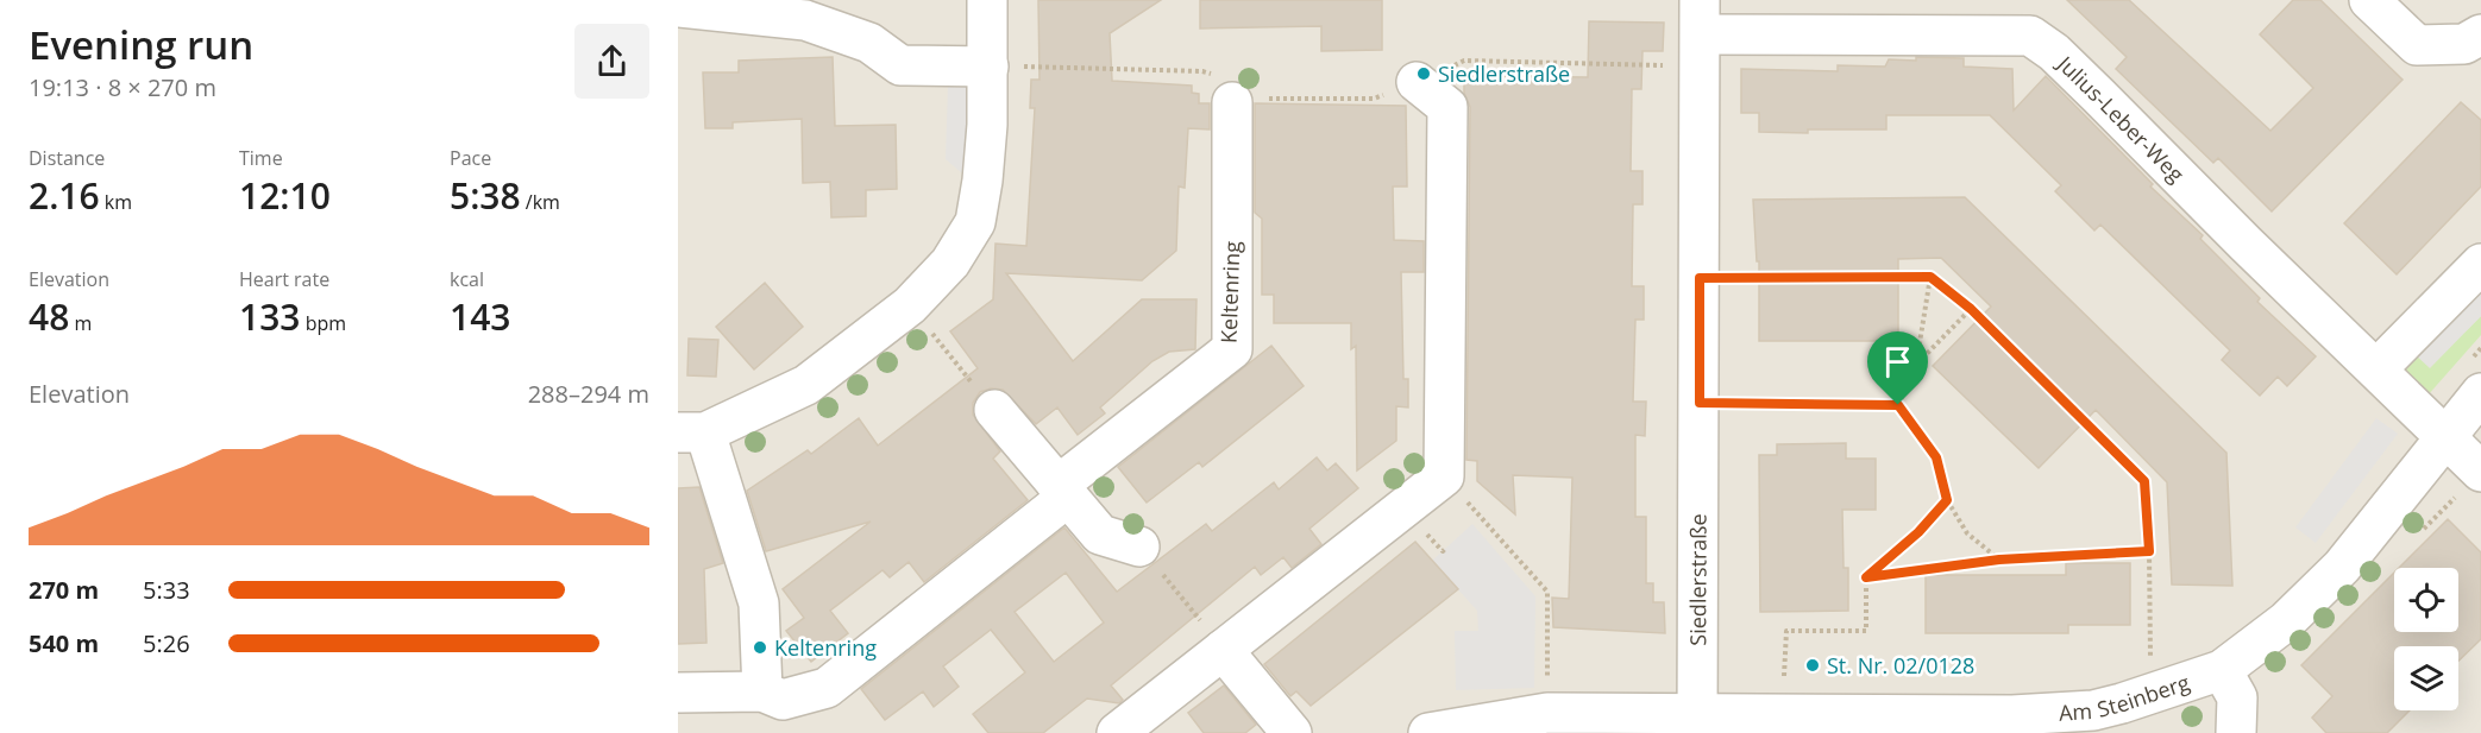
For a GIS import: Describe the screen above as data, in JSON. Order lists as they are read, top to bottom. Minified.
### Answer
{"streets":{"street":["Julius-Leber-Weg","Keltenring","Siedlerstraße","Am Steinberg"]},"crossings":[["Julius-Leber-Weg","Siedlerstraße"],["Julius-Leber-Weg","Am Steinberg"],["Siedlerstraße","Am Steinberg"]],"places":["Siedlerstraße","Keltenring","St. Nr. 02/0128"],"page":{"heading":["Evening run","19:13 · 8 × 270 m"],"stats":[["Distance","2.16 km"],["Time","12:10"],["Pace","5:38 /km"],["Elevation","48 m"],["Heart rate","133 bpm"],["kcal","143"]],"chart":["Elevation","288–294 m"],"list":[{"name":"270 m","note":"5:33"},{"name":"540 m","note":"5:26"}]}}
